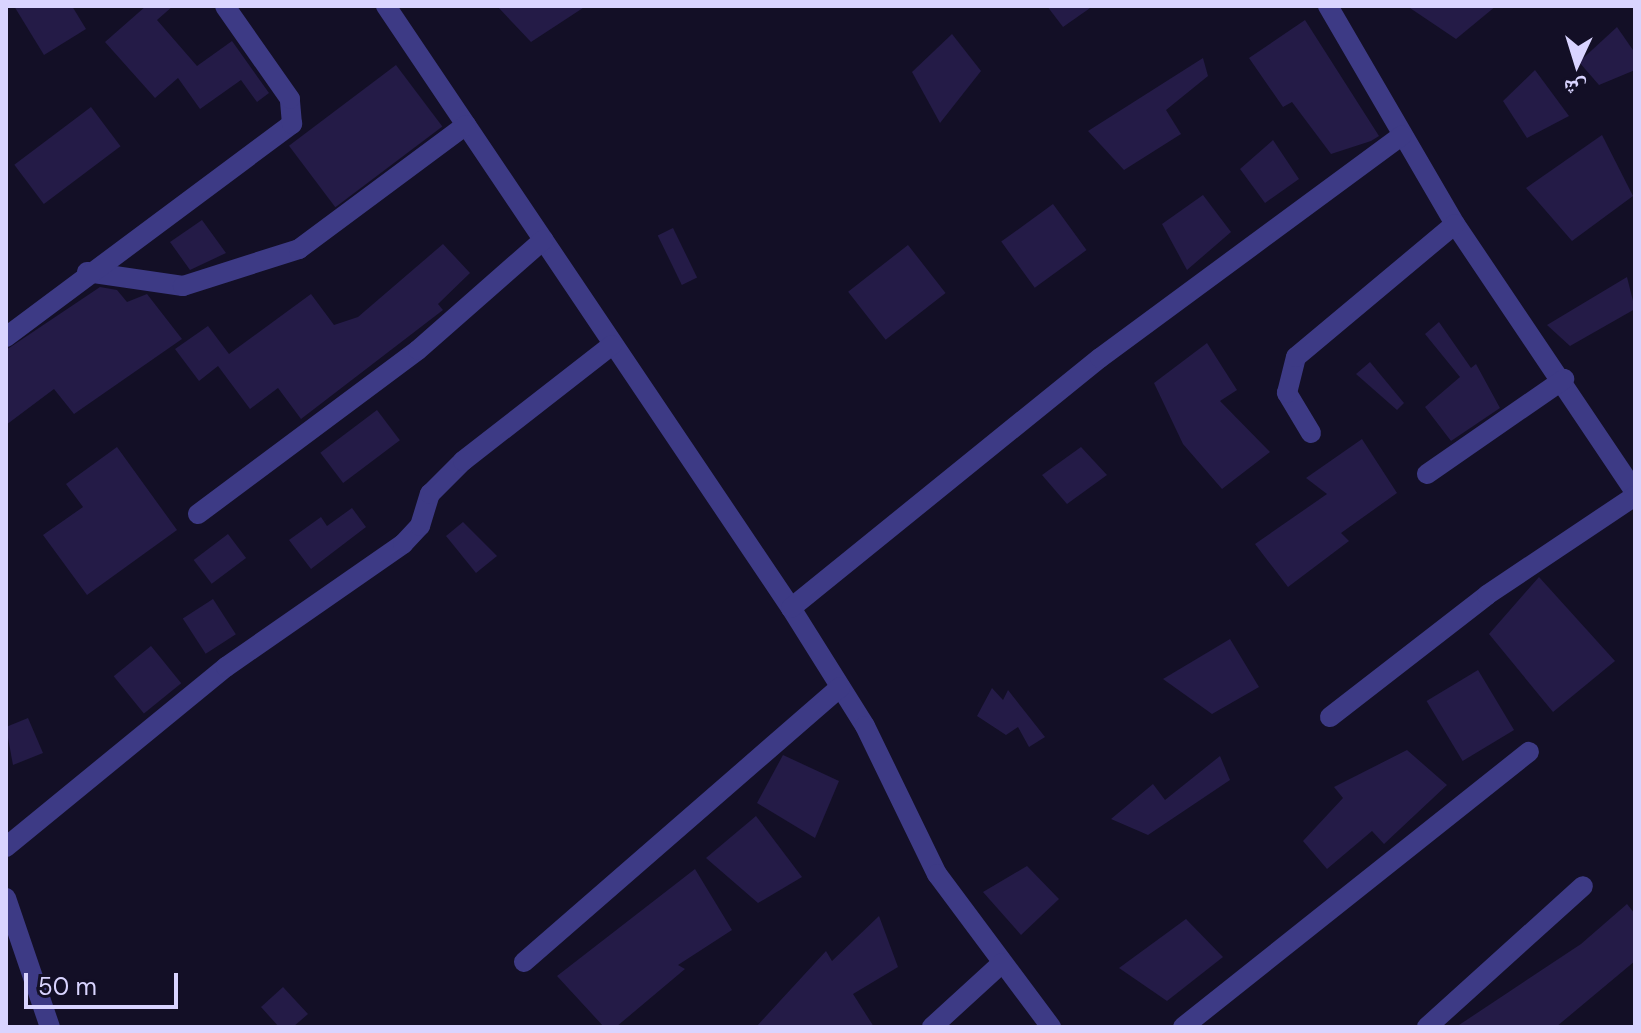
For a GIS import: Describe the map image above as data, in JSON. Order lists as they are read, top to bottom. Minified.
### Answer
{"scale_bar":"50 m","north":"bottom"}
